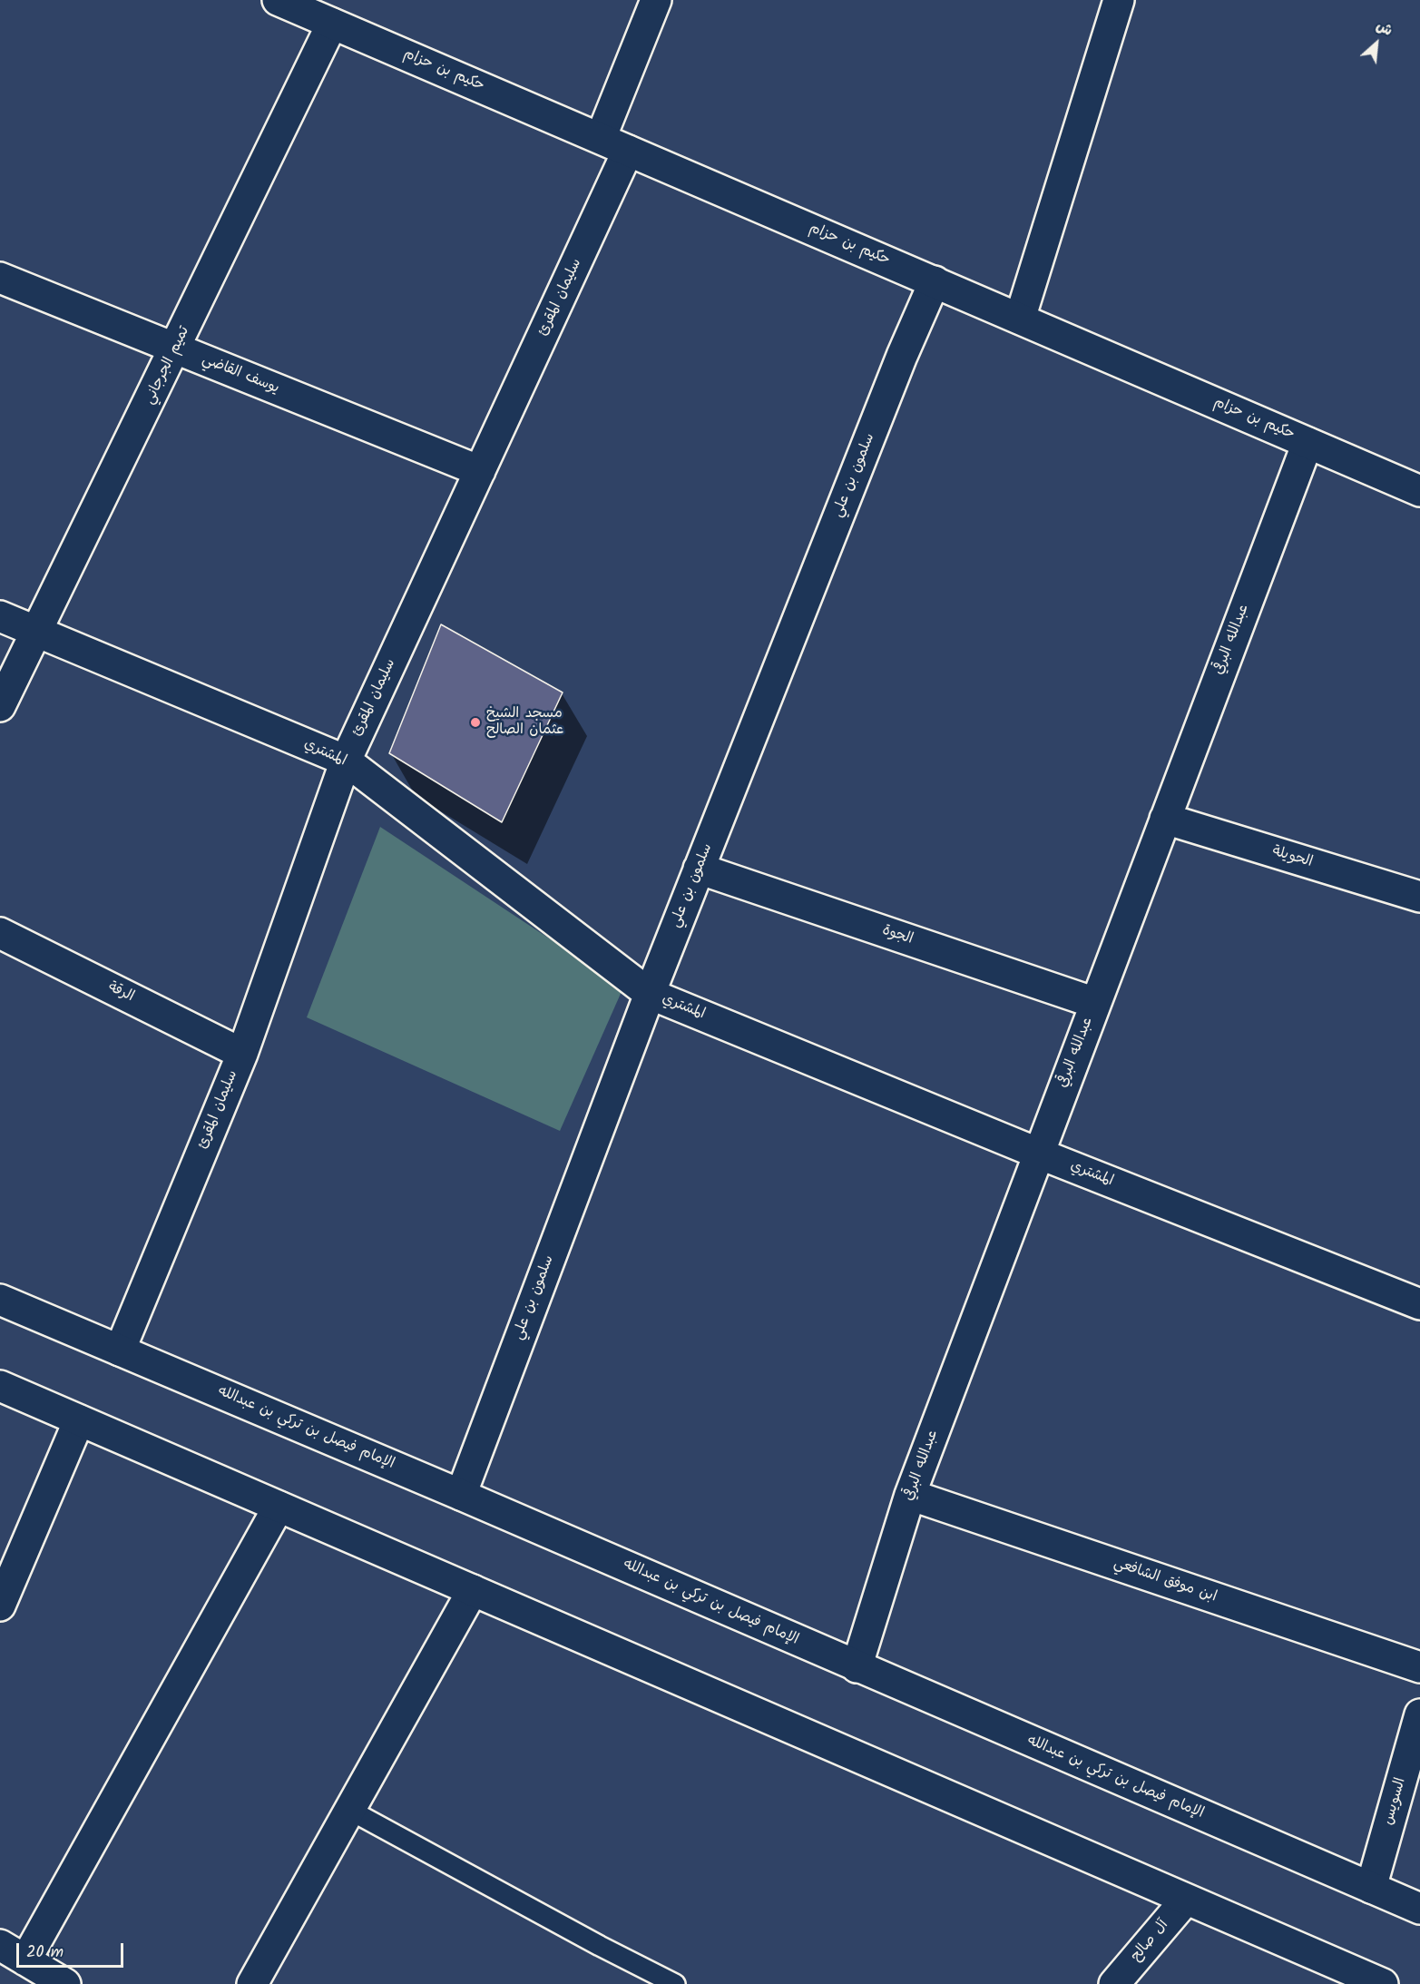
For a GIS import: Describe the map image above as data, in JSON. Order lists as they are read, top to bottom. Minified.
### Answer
{"streets":{"street":["حكيم بن حزام","سليمان المقرئ","تميم الجرجاني","يوسف القاضي","سلمون بن علي","عبدالله البرقي","المشتري","الحويلة","الجوة","الرقة","الإمام فيصل بن تركي بن عبدالله","ابن موفق الشافعي","السويس","آل صالح"]},"crossings":[["حكيم بن حزام","سليمان المقرئ"],["حكيم بن حزام","تميم الجرجاني"],["حكيم بن حزام","سلمون بن علي"],["حكيم بن حزام","عبدالله البرقي"],["سليمان المقرئ","يوسف القاضي"],["سليمان المقرئ","المشتري"],["سليمان المقرئ","الرقة"],["سليمان المقرئ","الإمام فيصل بن تركي بن عبدالله"],["تميم الجرجاني","يوسف القاضي"],["تميم الجرجاني","المشتري"],["سلمون بن علي","المشتري"],["سلمون بن علي","الجوة"],["سلمون بن علي","الإمام فيصل بن تركي بن عبدالله"],["عبدالله البرقي","المشتري"],["عبدالله البرقي","الحويلة"],["عبدالله البرقي","الجوة"],["عبدالله البرقي","الإمام فيصل بن تركي بن عبدالله"],["عبدالله البرقي","ابن موفق الشافعي"],["الإمام فيصل بن تركي بن عبدالله","السويس"]],"places":["مسجد الشيخ عثمان الصالح"],"scale_bar":"20 m","north":"top right"}
